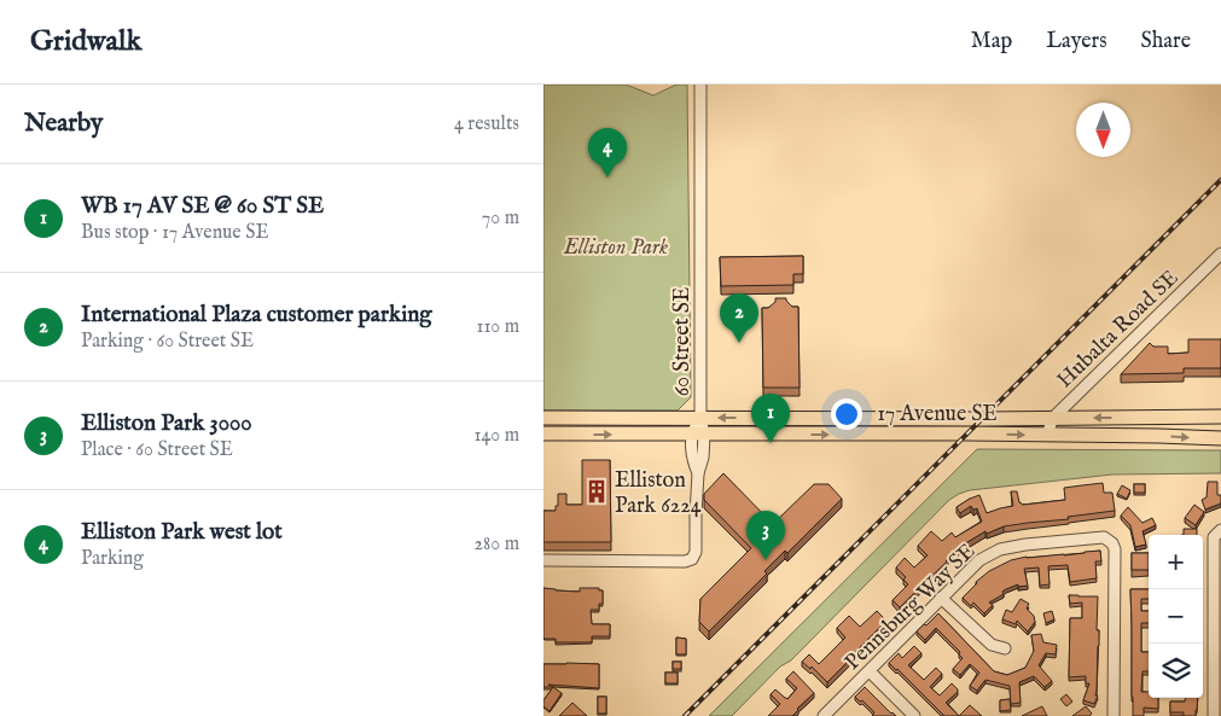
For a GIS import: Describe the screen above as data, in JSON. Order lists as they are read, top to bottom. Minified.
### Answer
{"streets":{"main road":["17 Avenue SE"],"street":["Hubalta Road SE","60 Street SE","Pennsburg Way SE"]},"crossings":[["Hubalta Road SE","17 Avenue SE"],["60 Street SE","17 Avenue SE"]],"parks":["Elliston Park"],"places":{"building":["Elliston Park 6224"]},"north":"bottom","page":{"header":"Gridwalk","nav":["Map","Layers","Share"],"heading":["Nearby","4 results"],"pins":["4","2","1","3"],"list":[{"mark":"1","name":"WB 17 AV SE @ 60 ST SE","note":"Bus stop · 17 Avenue SE","value":"70 m"},{"mark":"2","name":"International Plaza customer parking","note":"Parking · 60 Street SE","value":"110 m"},{"mark":"3","name":"Elliston Park 3000","note":"Place · 60 Street SE","value":"140 m"},{"mark":"4","name":"Elliston Park west lot","note":"Parking","value":"280 m"}],"map_buttons":["+","−"]}}
